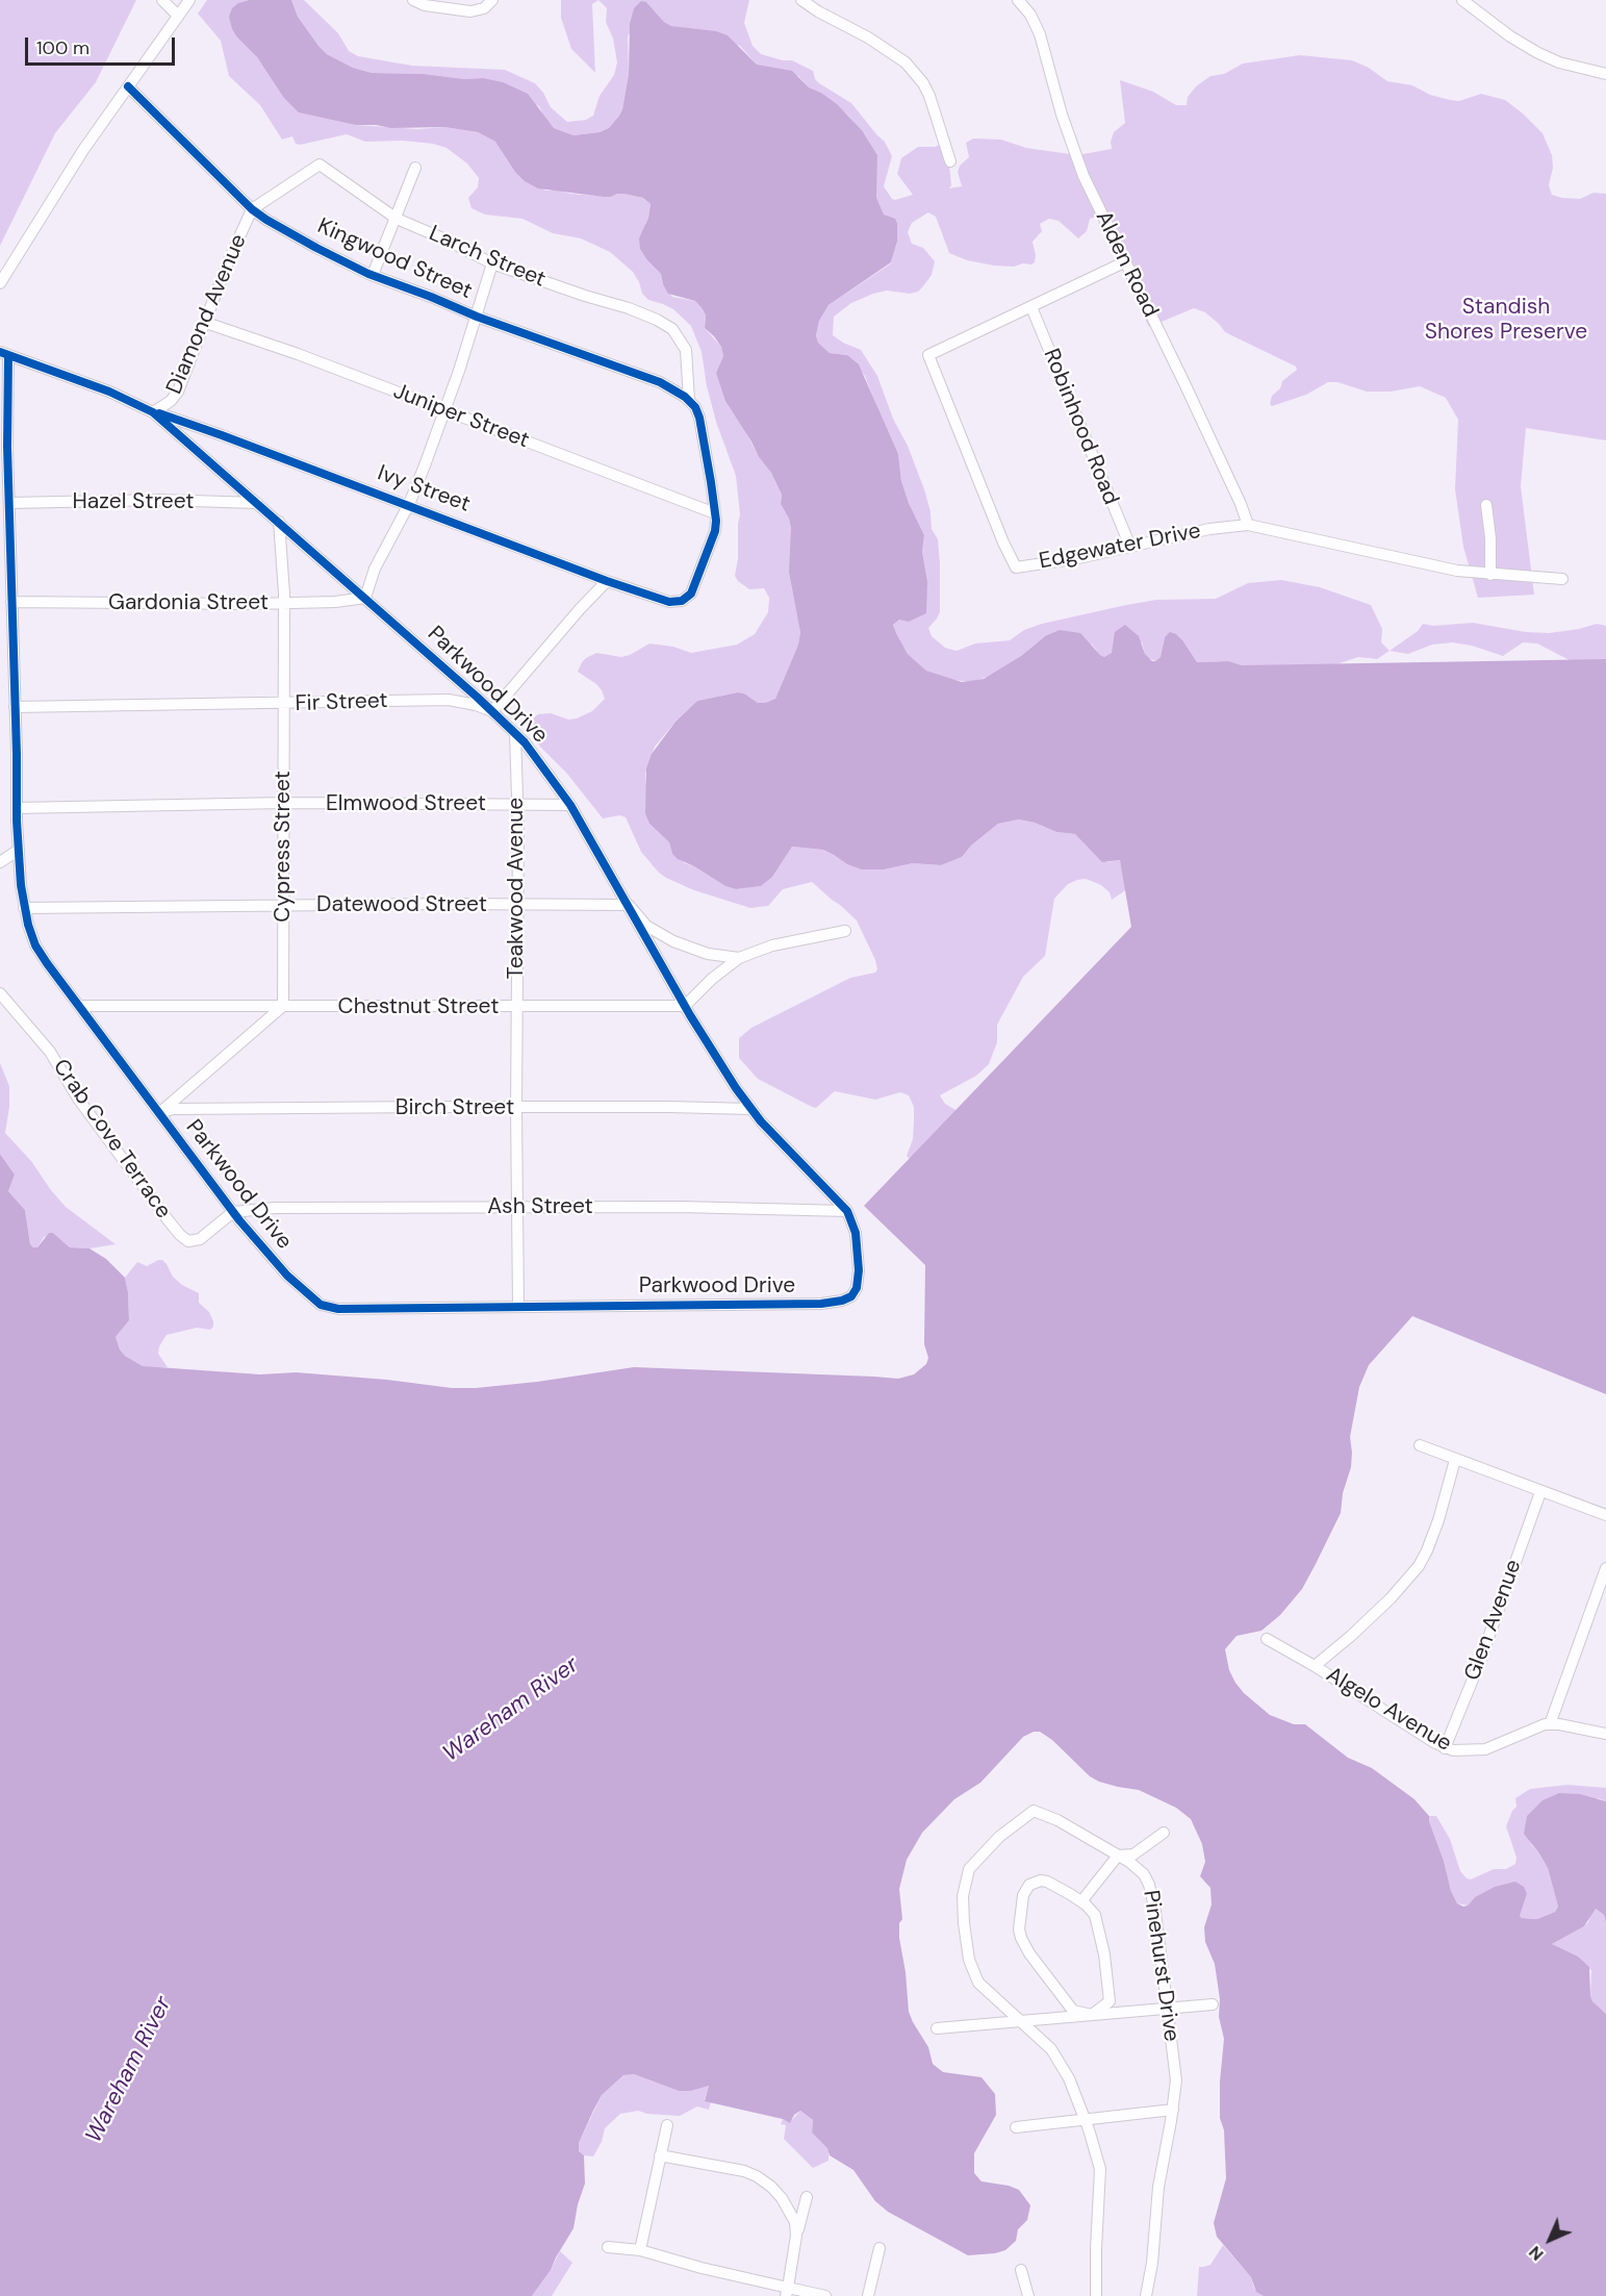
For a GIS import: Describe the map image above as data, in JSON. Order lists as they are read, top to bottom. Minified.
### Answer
{"streets":{"street":["Larch Street","Kingwood Street","Alden Road","Diamond Avenue","Juniper Street","Robinhood Road","Ivy Street","Hazel Street","Edgewater Drive","Gardonia Street","Parkwood Drive","Fir Street","Elmwood Street","Cypress Street","Teakwood Avenue","Datewood Street","Chestnut Street","Birch Street","Crab Cove Terrace","Ash Street","Glen Avenue","Algelo Avenue","Pinehurst Drive"]},"crossings":[["Larch Street","Kingwood Street"],["Larch Street","Diamond Avenue"],["Larch Street","Juniper Street"],["Larch Street","Ivy Street"],["Kingwood Street","Diamond Avenue"],["Alden Road","Edgewater Drive"],["Diamond Avenue","Juniper Street"],["Diamond Avenue","Ivy Street"],["Diamond Avenue","Parkwood Drive"],["Robinhood Road","Edgewater Drive"],["Ivy Street","Parkwood Drive"],["Hazel Street","Parkwood Drive"],["Gardonia Street","Parkwood Drive"],["Gardonia Street","Cypress Street"],["Parkwood Drive","Fir Street"],["Parkwood Drive","Elmwood Street"],["Parkwood Drive","Cypress Street"],["Parkwood Drive","Teakwood Avenue"],["Parkwood Drive","Datewood Street"],["Parkwood Drive","Chestnut Street"],["Parkwood Drive","Birch Street"],["Parkwood Drive","Crab Cove Terrace"],["Parkwood Drive","Ash Street"],["Fir Street","Cypress Street"],["Elmwood Street","Cypress Street"],["Elmwood Street","Teakwood Avenue"],["Cypress Street","Datewood Street"],["Cypress Street","Chestnut Street"],["Teakwood Avenue","Datewood Street"],["Teakwood Avenue","Chestnut Street"],["Teakwood Avenue","Birch Street"],["Teakwood Avenue","Ash Street"],["Crab Cove Terrace","Ash Street"],["Glen Avenue","Algelo Avenue"]],"water":["Wareham River"],"parks":["Standish Shores Preserve"],"scale_bar":"100 m","north":"bottom left"}
